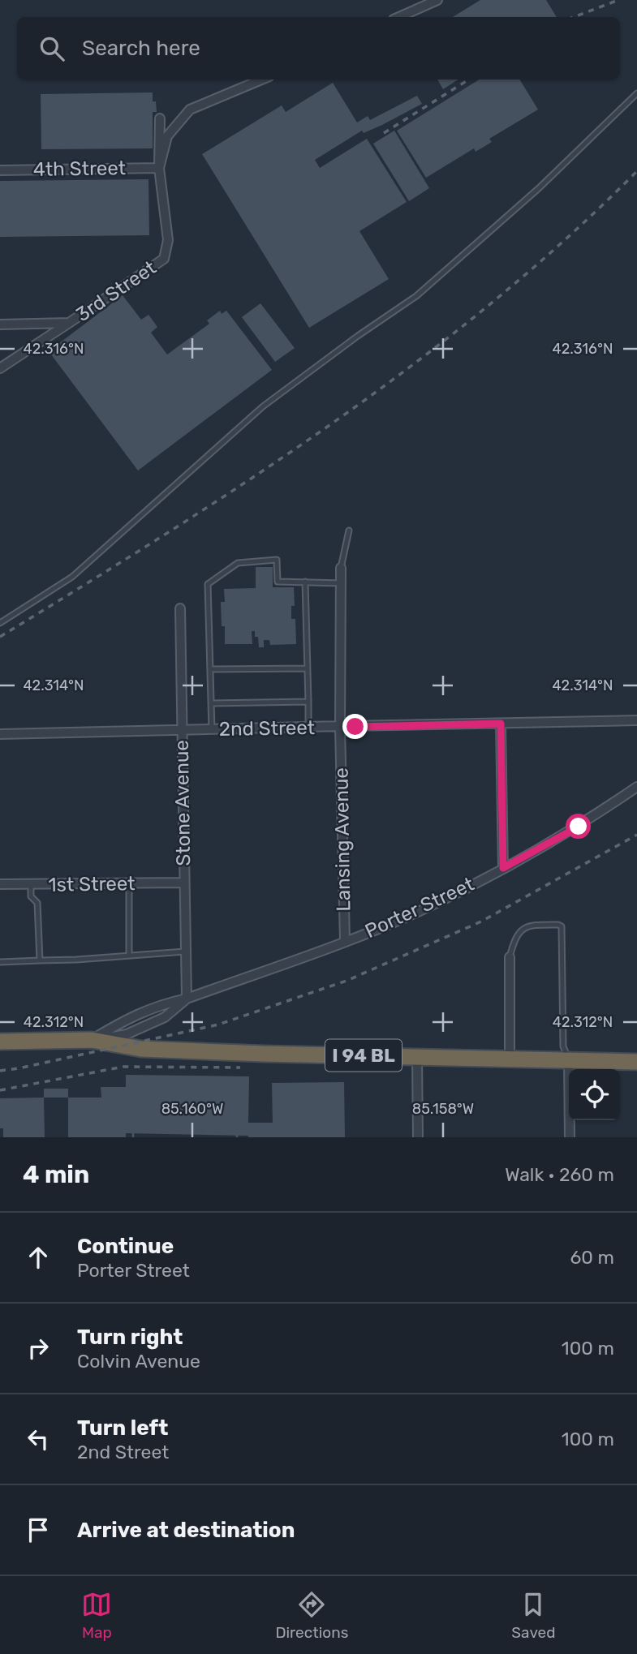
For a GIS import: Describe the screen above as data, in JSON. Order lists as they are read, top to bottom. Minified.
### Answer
{"streets":{"highway":["I 94 BL"],"street":["4th Street","3rd Street","2nd Street","Stone Avenue","Lansing Avenue","1st Street","Porter Street"]},"crossings":[["4th Street","3rd Street"],["2nd Street","Stone Avenue"],["2nd Street","Lansing Avenue"],["Stone Avenue","1st Street"],["Stone Avenue","Porter Street"],["Lansing Avenue","Porter Street"],["Porter Street","I 94 BL"]],"page":{"search":"Search here","heading":["4 min","Walk · 260 m"],"list":[["Continue","Porter Street","60 m"],["Turn right","Colvin Avenue","100 m"],["Turn left","2nd Street","100 m"],"Arrive at destination"],"nav":["Map","Directions","Saved"]},"coordinates":["42.316°N","42.314°N","42.312°N","85.160°W","85.158°W"]}
